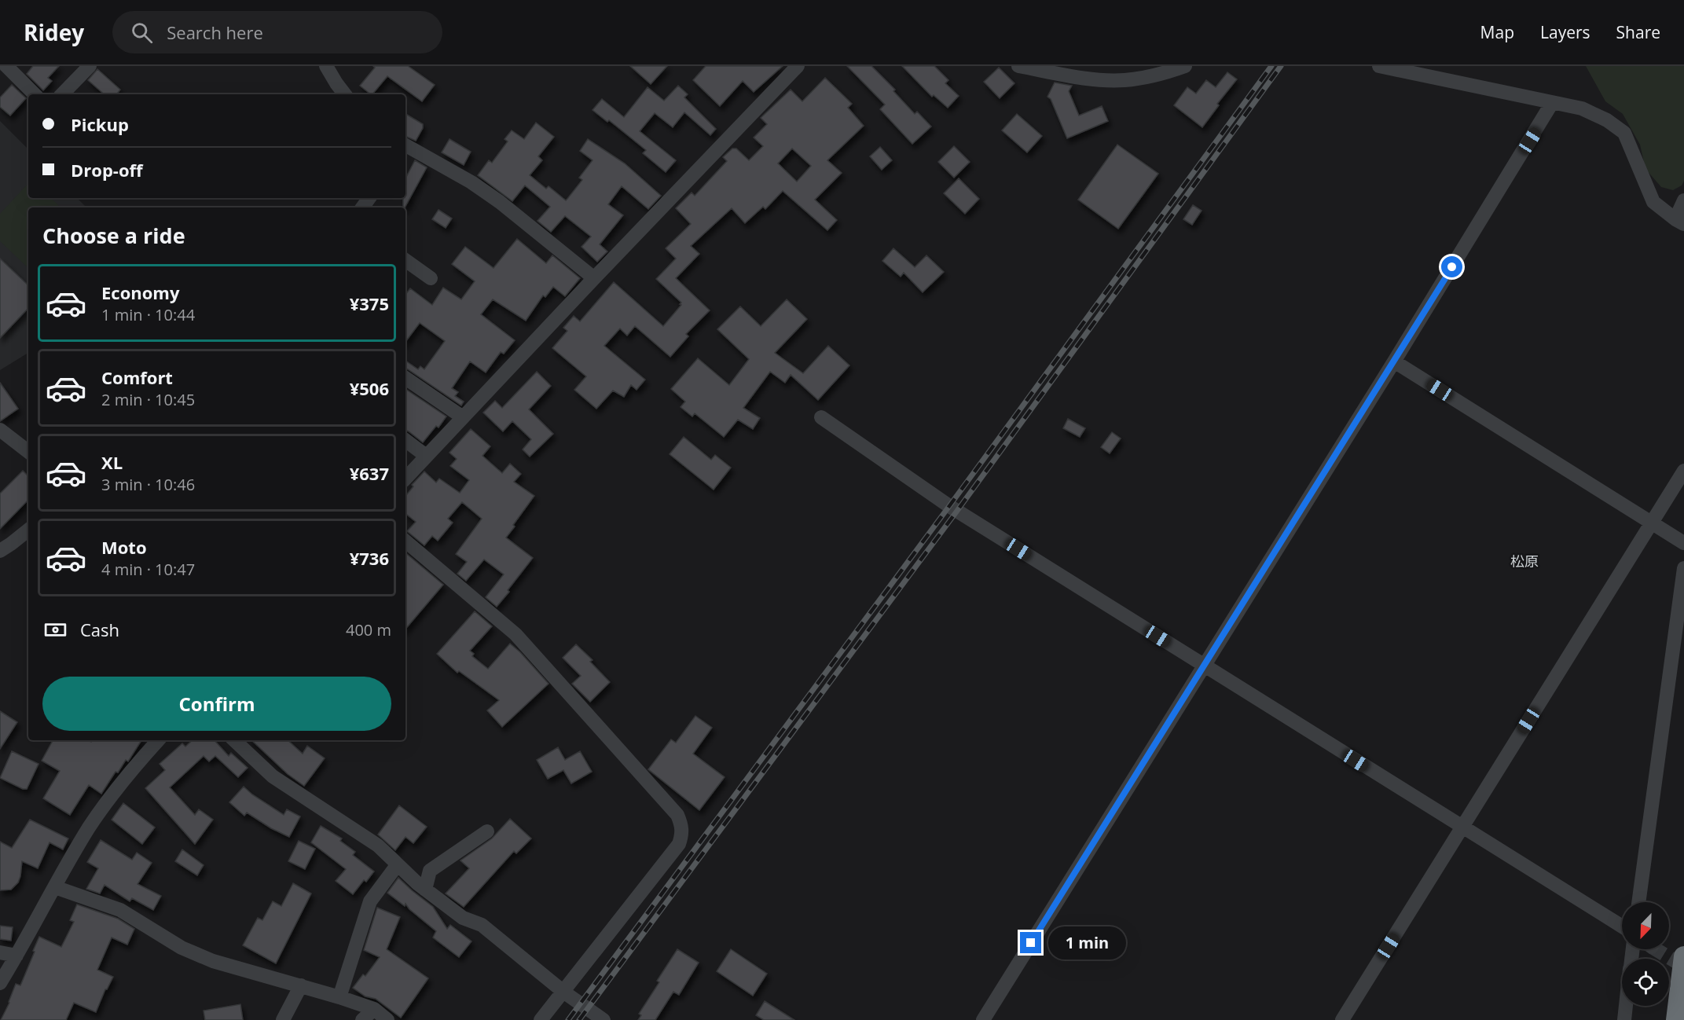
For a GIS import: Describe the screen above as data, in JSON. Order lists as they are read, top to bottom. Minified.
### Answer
{"districts":["松原"],"north":"bottom left","page":{"header":"Ridey","search":"Search here","nav":["Map","Layers","Share"],"banner":["Pickup","Drop-off"],"heading":"Choose a ride","list":[{"name":"Economy","note":"1 min · 10:44","value":"¥375"},{"name":"Comfort","note":"2 min · 10:45","value":"¥506"},{"name":"XL","note":"3 min · 10:46","value":"¥637"},{"name":"Moto","note":"4 min · 10:47","value":"¥736"}],"pay":["Cash","400 m"],"buttons":"Confirm","bubble":"1 min"}}
